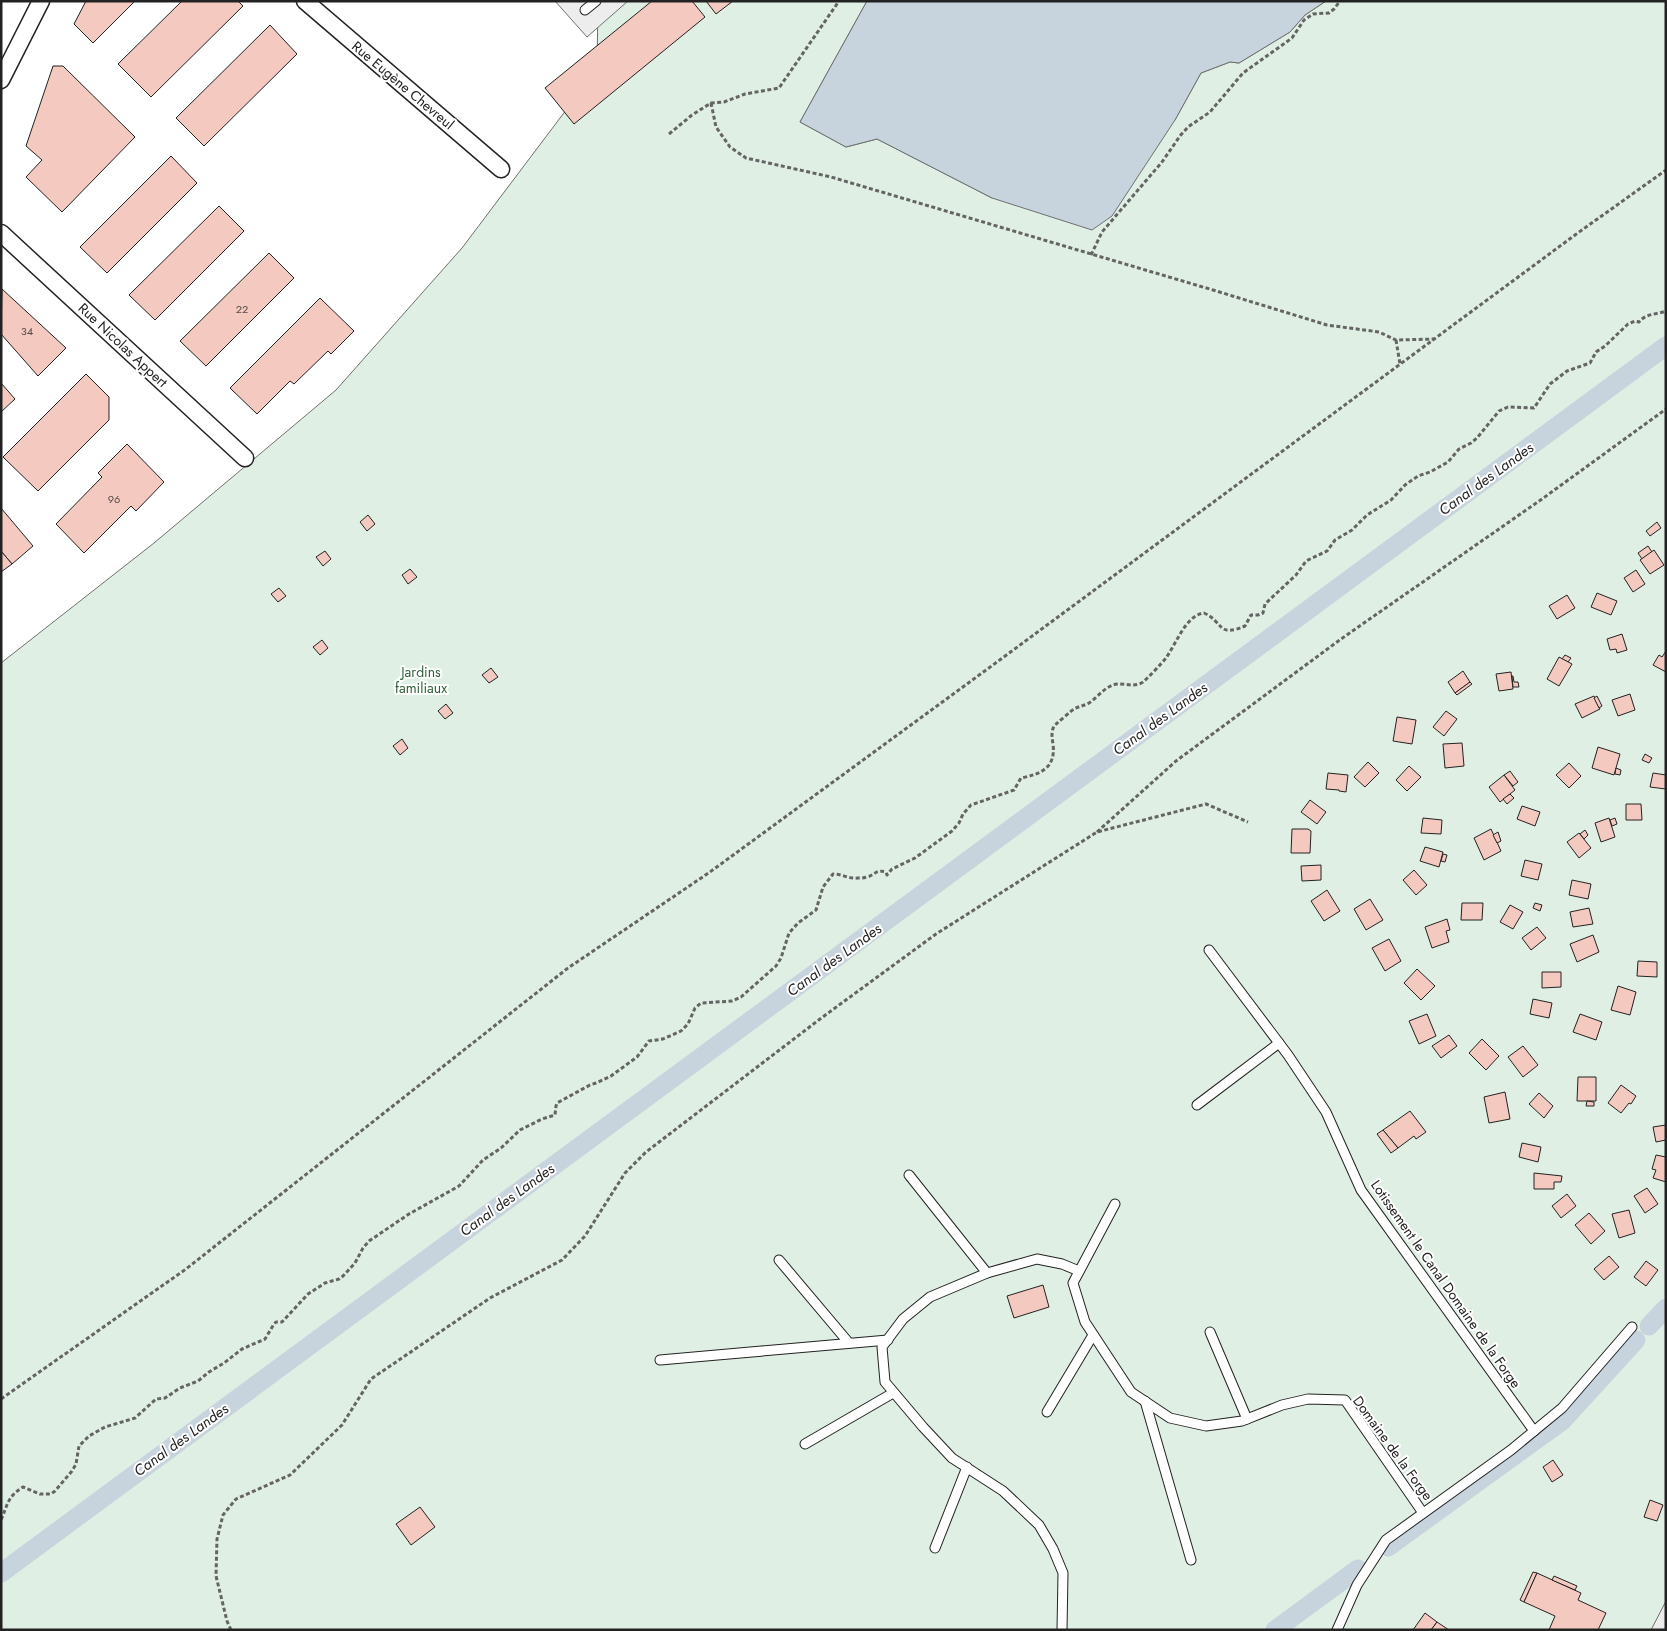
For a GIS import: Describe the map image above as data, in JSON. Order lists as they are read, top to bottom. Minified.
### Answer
{"streets":{"street":["Rue Eugène Chevreul","Rue Nicolas Appert"],"lane":["Lotissement le Canal Domaine de la Forge","Domaine de la Forge"]},"water":["Canal des Landes"],"parks":["Jardins familiaux"],"house_numbers":["22","34","96"]}
